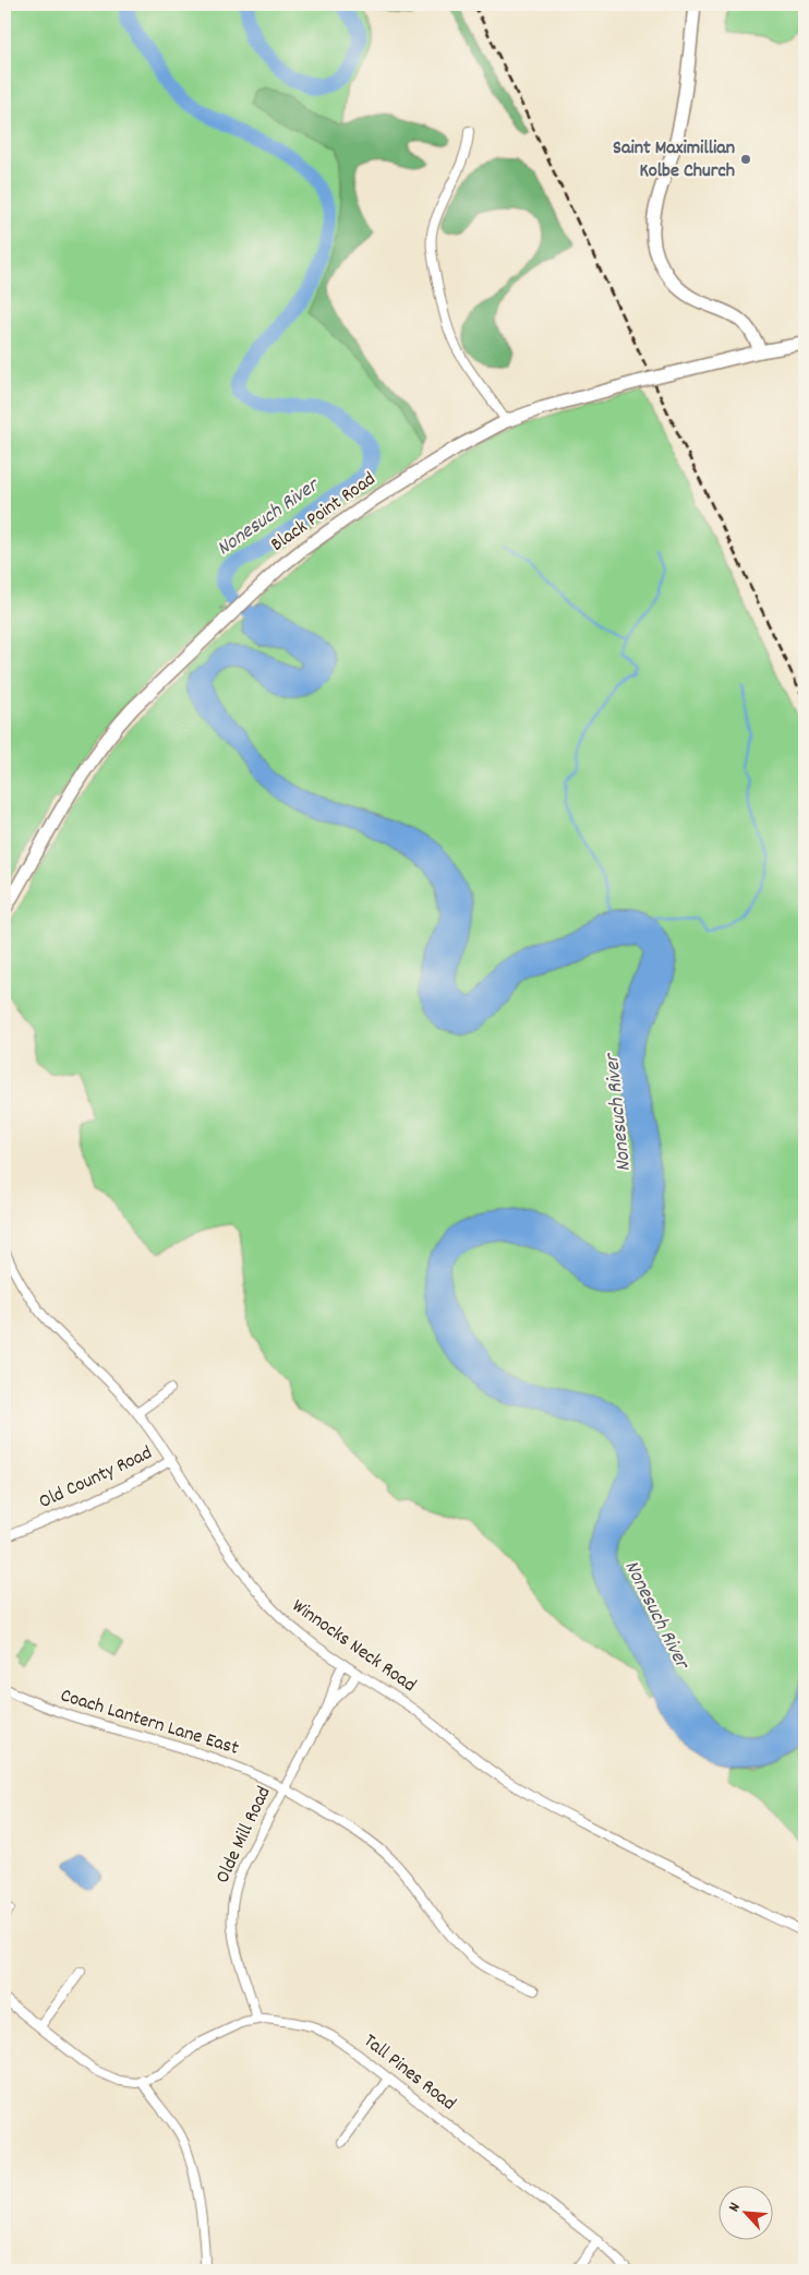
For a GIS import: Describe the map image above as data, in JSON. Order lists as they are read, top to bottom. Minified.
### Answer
{"streets":{"main road":["Black Point Road"],"street":["Old County Road","Winnocks Neck Road","Coach Lantern Lane East","Olde Mill Road","Tall Pines Road"]},"crossings":[["Old County Road","Winnocks Neck Road"],["Winnocks Neck Road","Olde Mill Road"],["Coach Lantern Lane East","Olde Mill Road"],["Olde Mill Road","Tall Pines Road"]],"water":["Nonesuch River"],"places":["Saint Maximillian Kolbe Church"],"north":"top left"}
